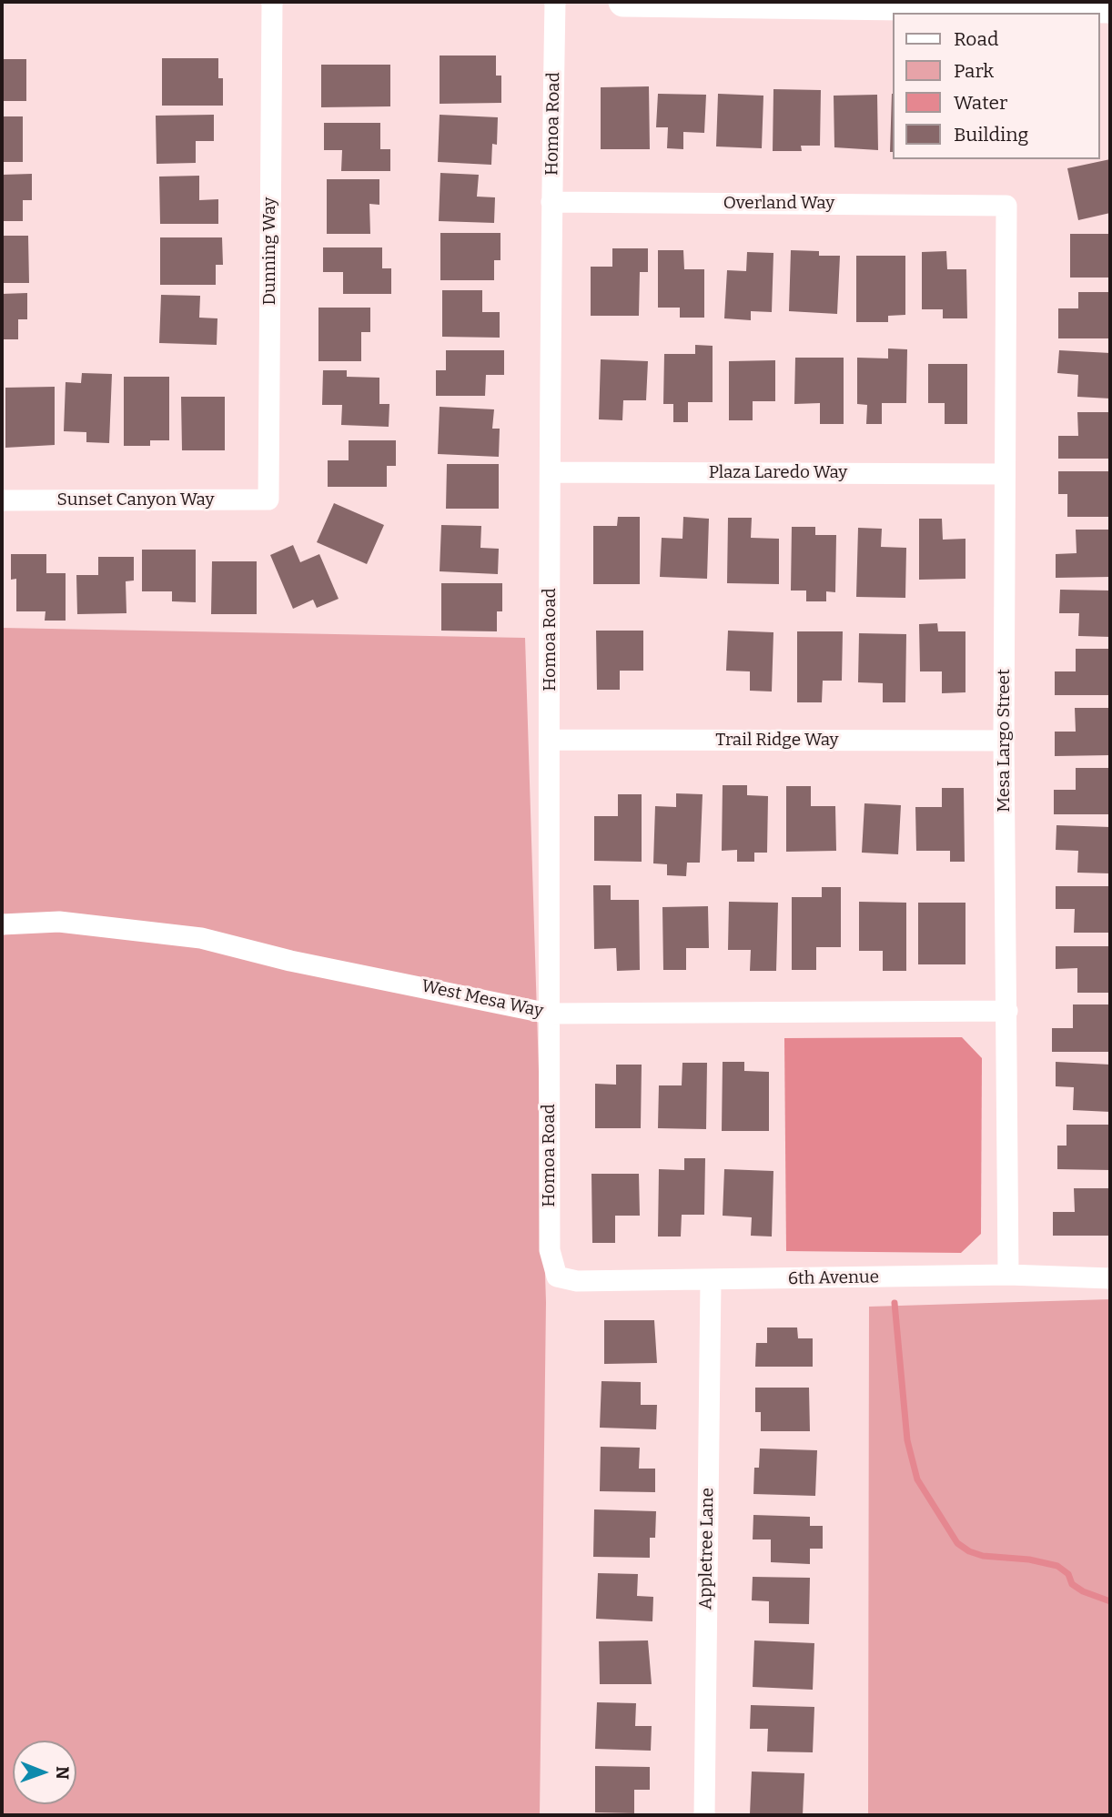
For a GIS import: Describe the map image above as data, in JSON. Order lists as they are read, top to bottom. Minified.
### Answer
{"streets":{"street":["Homoa Road","Overland Way","Dunning Way","Plaza Laredo Way","Sunset Canyon Way","Trail Ridge Way","Mesa Largo Street","West Mesa Way","6th Avenue","Appletree Lane"]},"crossings":[["Homoa Road","Overland Way"],["Homoa Road","Plaza Laredo Way"],["Homoa Road","Trail Ridge Way"],["Homoa Road","West Mesa Way"],["Homoa Road","6th Avenue"],["Overland Way","Mesa Largo Street"],["Dunning Way","Sunset Canyon Way"],["Plaza Laredo Way","Mesa Largo Street"],["Trail Ridge Way","Mesa Largo Street"],["Mesa Largo Street","West Mesa Way"],["Mesa Largo Street","6th Avenue"],["6th Avenue","Appletree Lane"]],"legend":["Road","Park","Water","Building"],"north":"right"}
